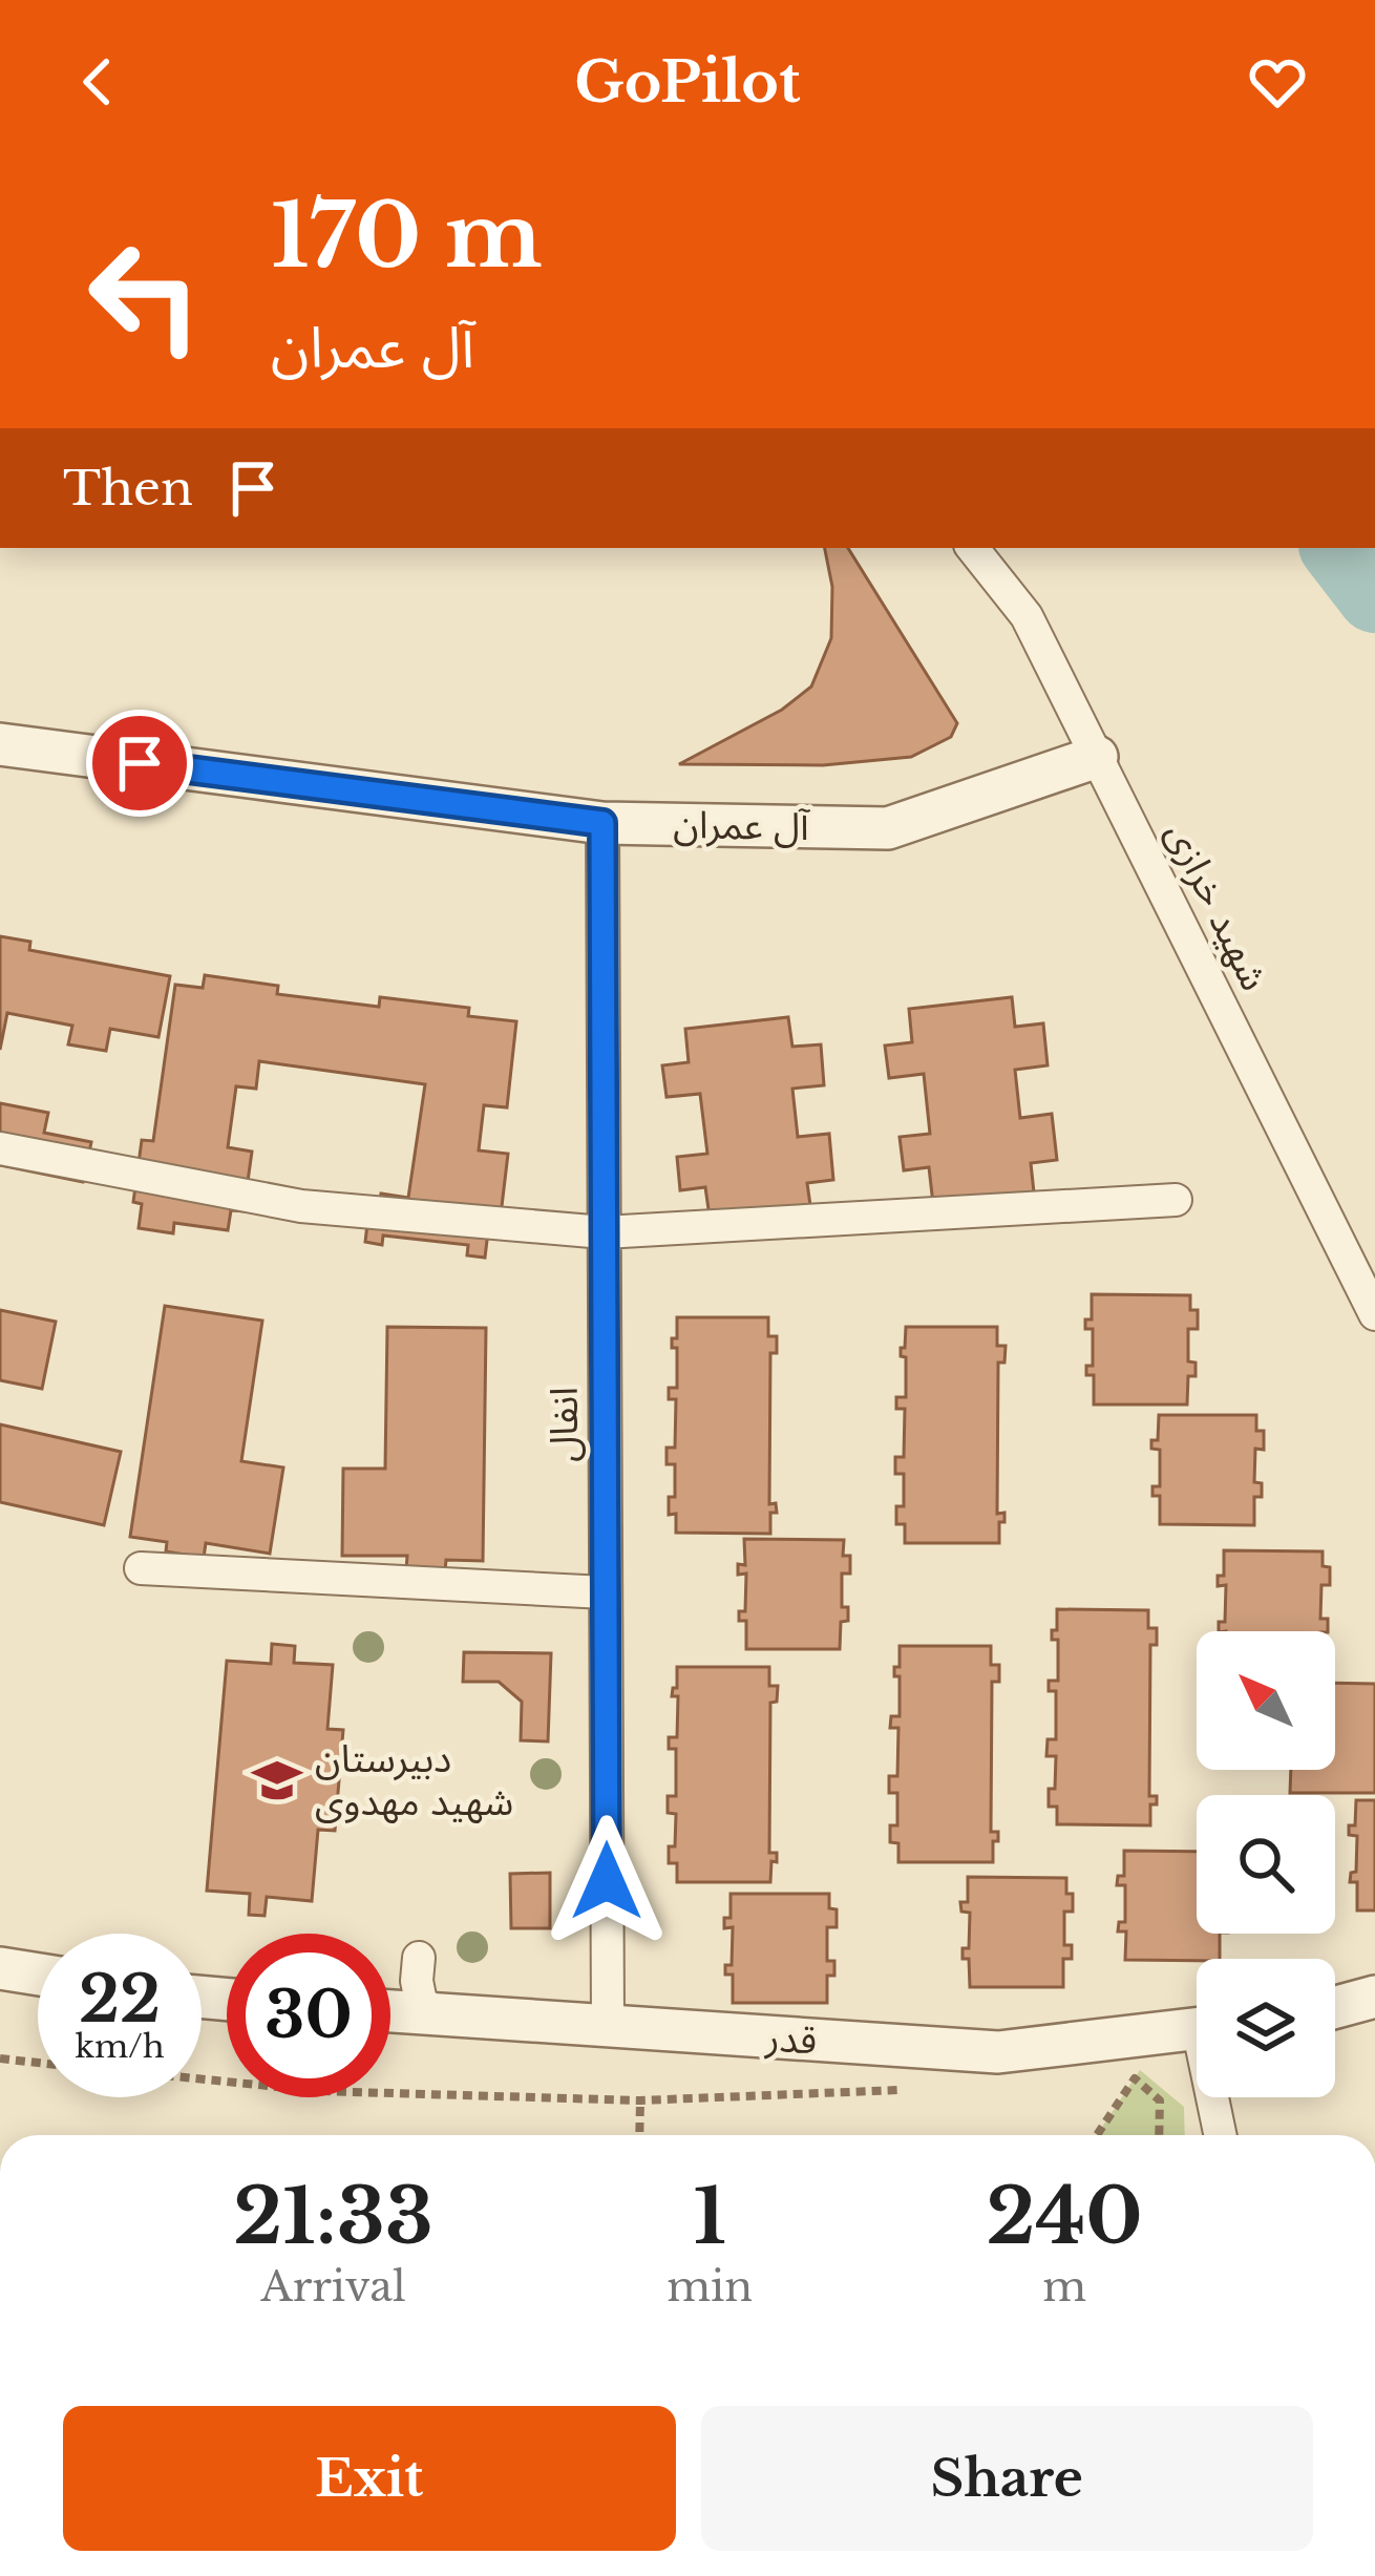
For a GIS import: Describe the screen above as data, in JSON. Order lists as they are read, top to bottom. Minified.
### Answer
{"streets":{"street":["آل عمران","شهید خرازی","انفال","قدر"]},"crossings":[["آل عمران","شهید خرازی"],["آل عمران","انفال"],["انفال","قدر"]],"places":{"school or university":["دبیرستان شهید مهدوی"]},"north":"top left","page":{"header":"GoPilot","turn":["170 m","آل عمران"],"then":"Then","speed":"22 km/h","limit":"30","eta":["21:33","Arrival","1","min","240","m"],"buttons":["Exit","Share"]}}
